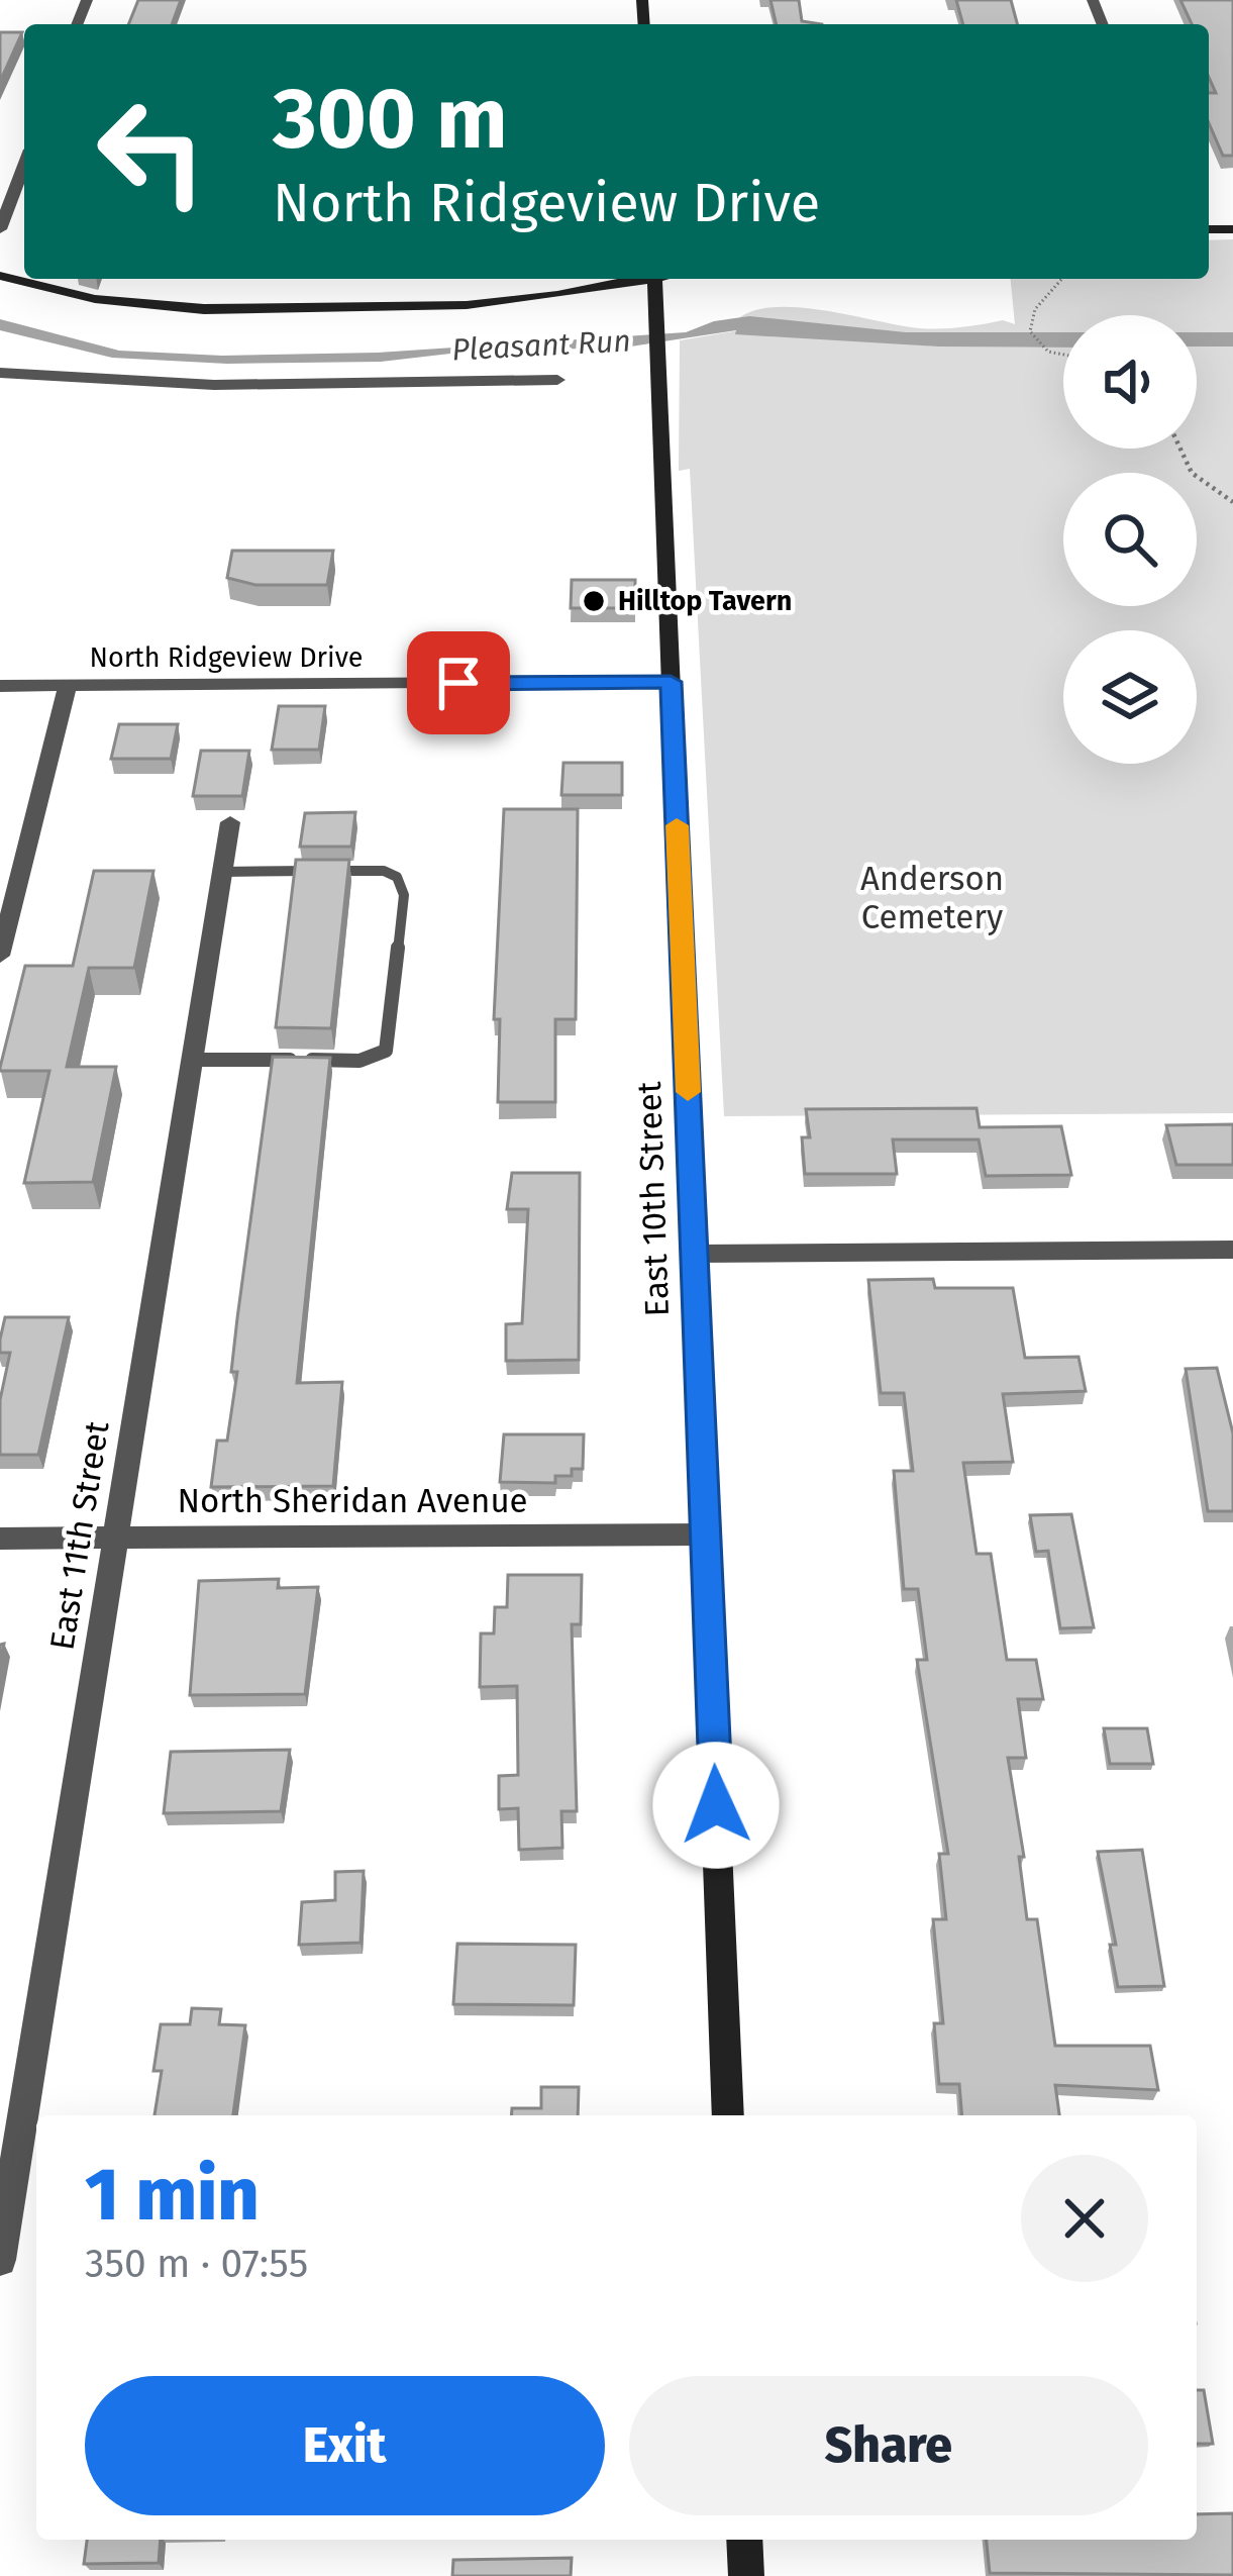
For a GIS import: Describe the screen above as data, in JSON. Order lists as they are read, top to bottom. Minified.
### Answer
{"streets":{"main road":["East 10th Street"],"street":["North Ridgeview Drive","North Sheridan Avenue","East 11th Street"]},"crossings":[["North Ridgeview Drive","East 10th Street"],["East 10th Street","North Sheridan Avenue"],["North Sheridan Avenue","East 11th Street"]],"water":["Pleasant Run"],"parks":["Anderson Cemetery"],"places":["Hilltop Tavern"],"page":{"turn":["300 m","North Ridgeview Drive"],"heading":["1 min","350 m · 07:55"],"buttons":["Exit","Share"]}}
